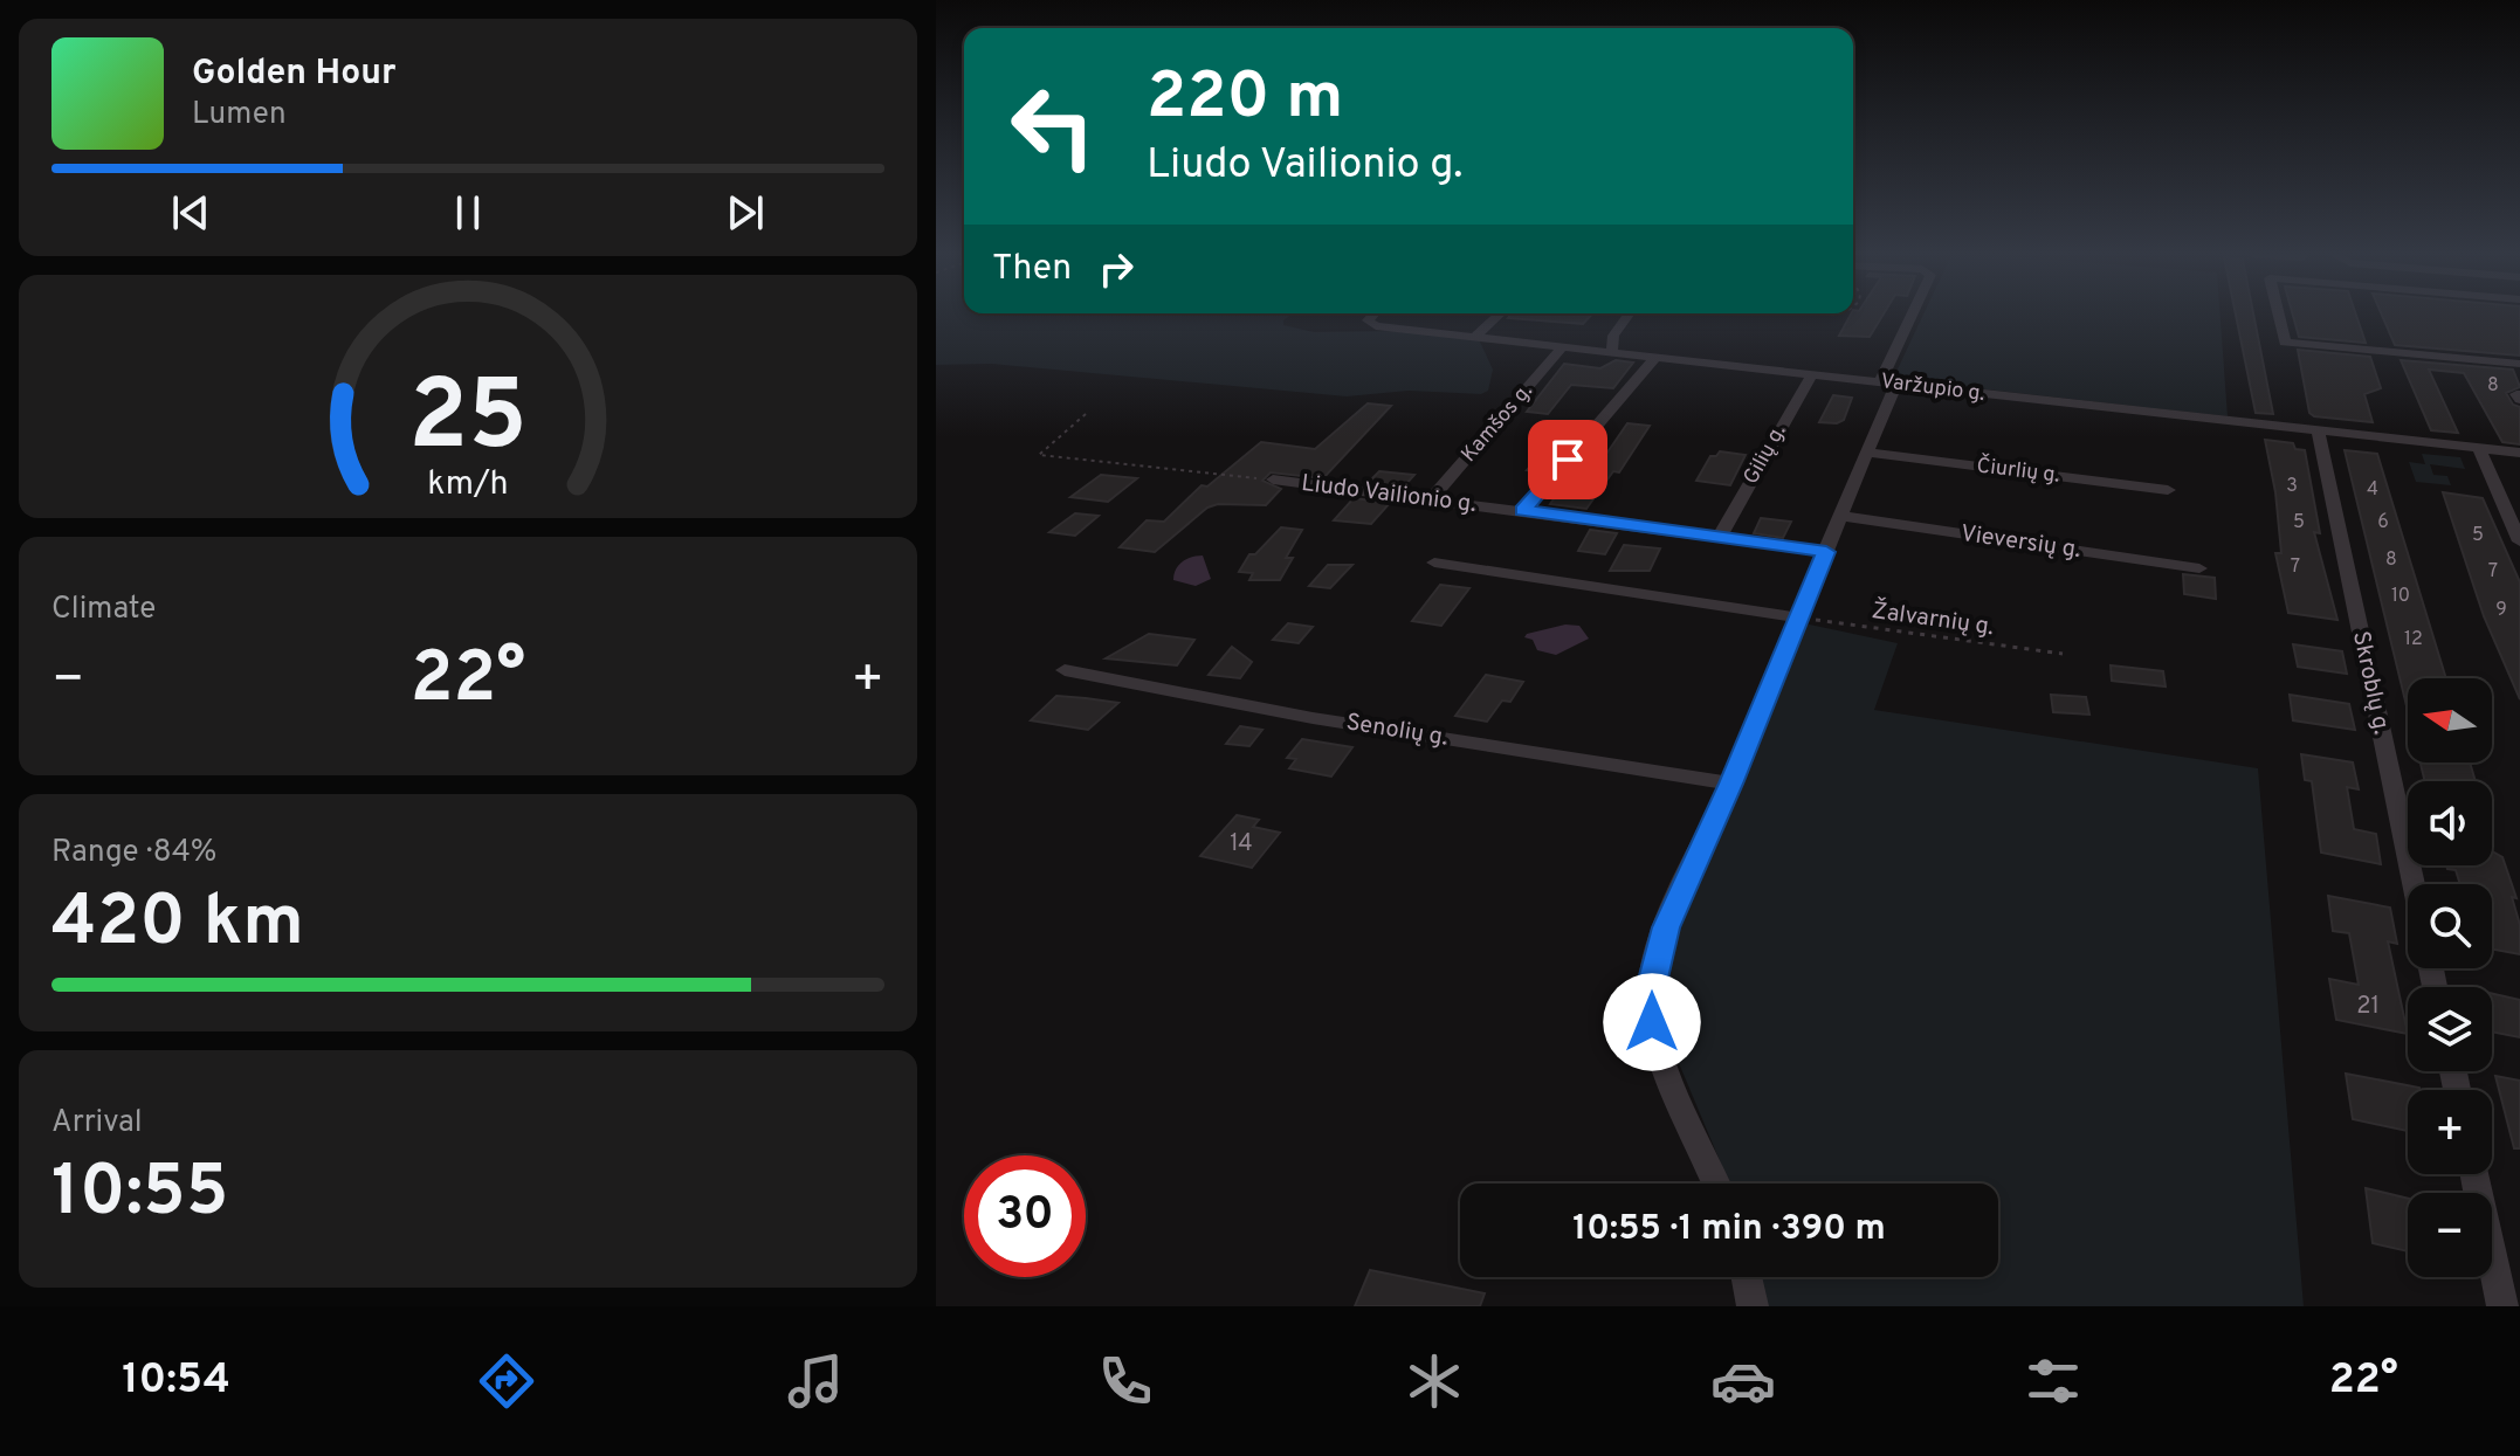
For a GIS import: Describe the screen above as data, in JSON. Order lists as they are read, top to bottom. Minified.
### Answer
{"streets":{"street":["Varžupio g.","Kamšos g.","Gilių g.","Čiurlių g.","Liudo Vailionio g.","Vieversių g.","Skroblų g.","Senolių g."],"path":["Žalvarnių g."]},"crossings":[["Varžupio g.","Kamšos g."],["Varžupio g.","Gilių g."],["Varžupio g.","Skroblų g."],["Kamšos g.","Liudo Vailionio g."],["Gilių g.","Liudo Vailionio g."]],"house_numbers":["8","3","4","5","6","5","8","7","7","10","9","12","14","21"],"north":"left","page":{"turn":["220 m","Liudo Vailionio g."],"song":["Golden Hour","Lumen"],"then":"Then","tile":["Climate",["Range · 84%","420 km"],["Arrival","10:55"]],"heat":["−","22°","+"],"map_buttons":["+","−"],"limit":"30","trip":"10:55 · 1 min · 390 m","tabs":["10:54","22°"],"gauge":["25","km/h"]}}
